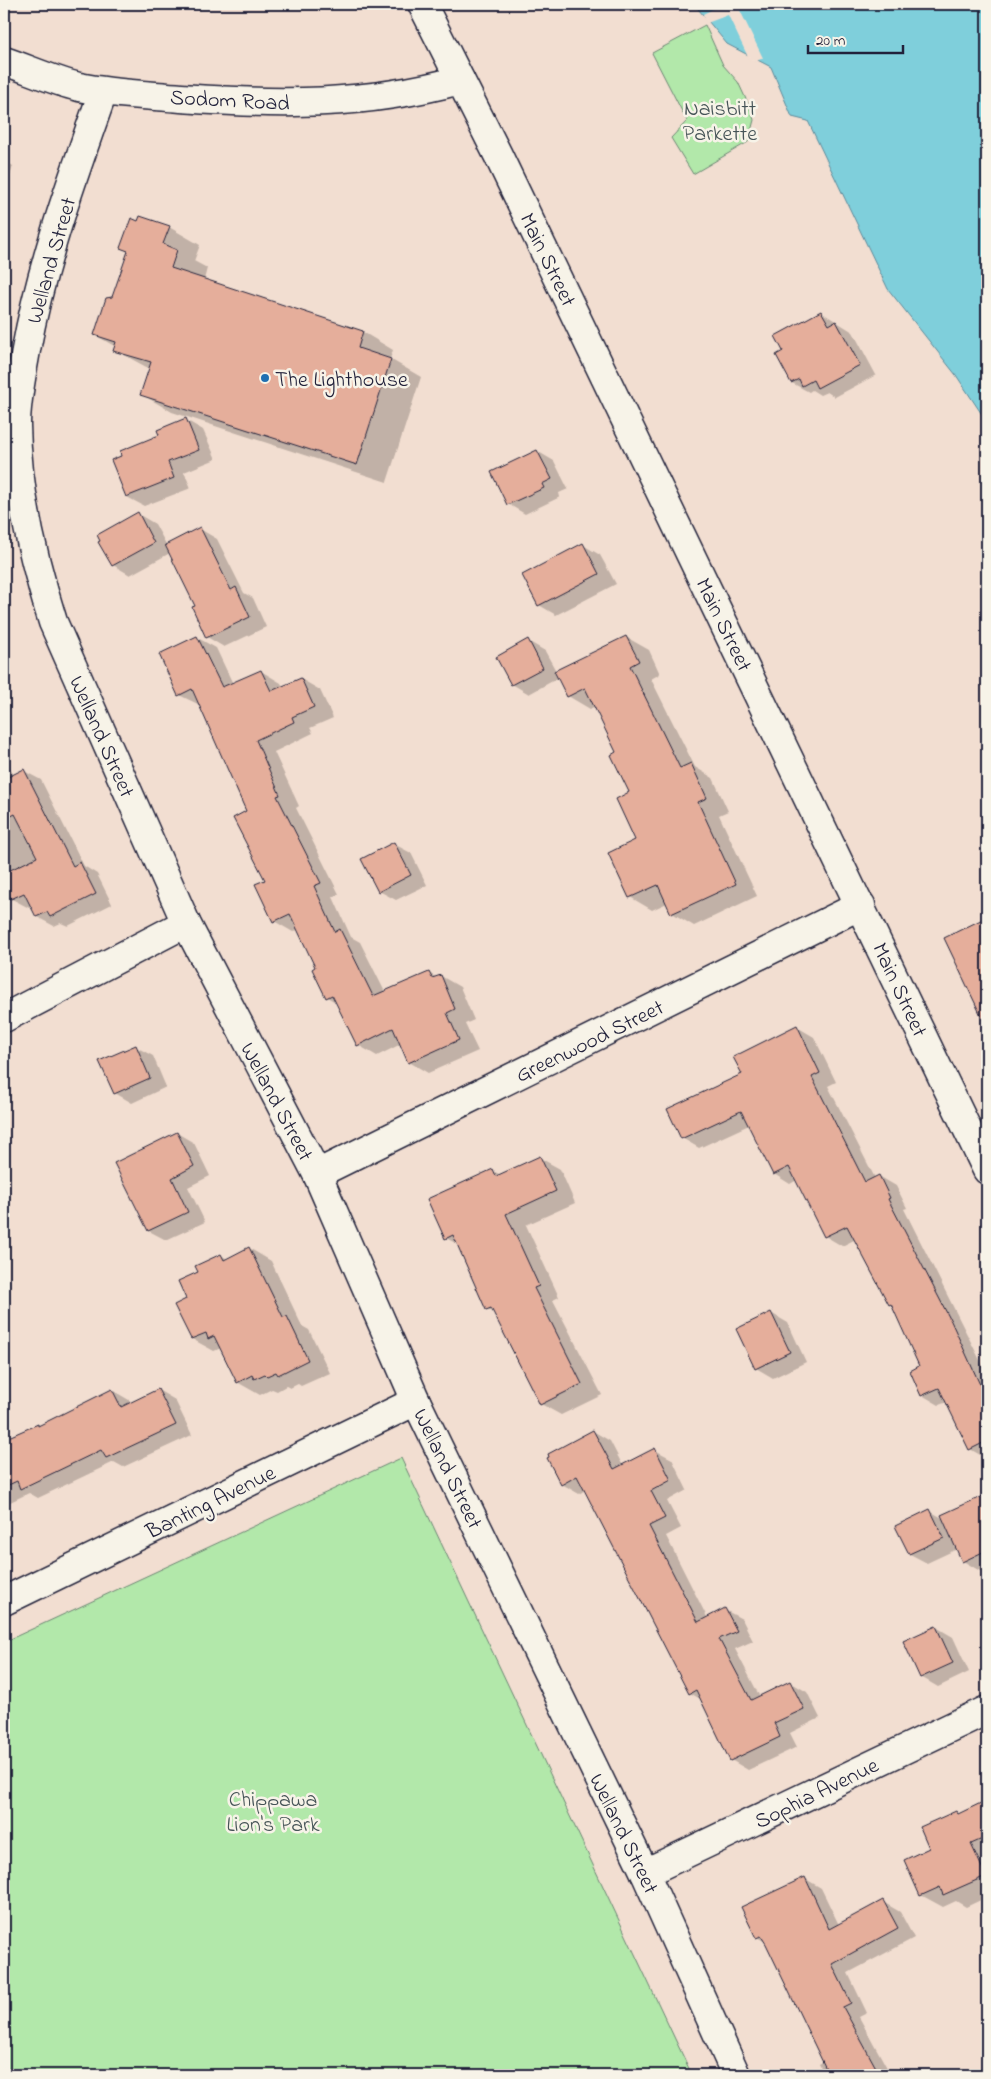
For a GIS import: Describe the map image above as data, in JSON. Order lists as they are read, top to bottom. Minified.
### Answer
{"streets":{"street":["Sodom Road","Main Street","Welland Street","Greenwood Street","Banting Avenue","Sophia Avenue"]},"crossings":[["Sodom Road","Main Street"],["Sodom Road","Welland Street"],["Main Street","Greenwood Street"],["Welland Street","Greenwood Street"],["Welland Street","Banting Avenue"],["Welland Street","Sophia Avenue"]],"parks":["Naisbitt Parkette","Chippawa Lion's Park"],"places":["The Lighthouse"],"scale_bar":"20 m"}
